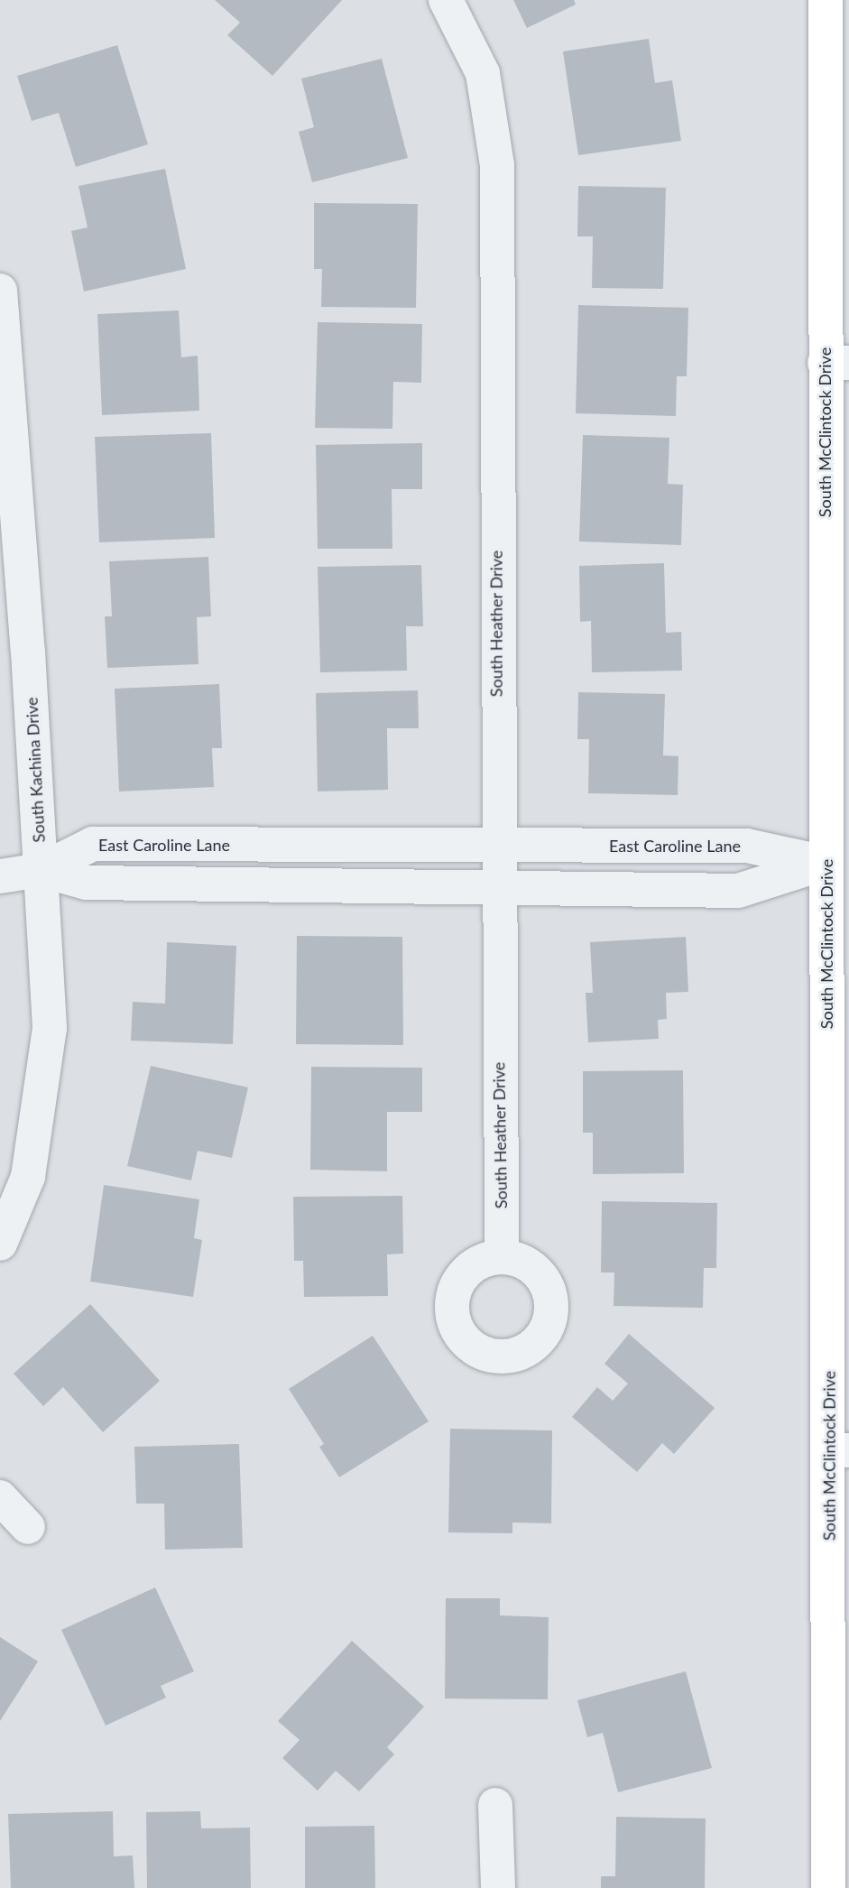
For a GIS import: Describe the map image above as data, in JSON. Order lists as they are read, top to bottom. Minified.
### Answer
{"streets":{"main road":["South McClintock Drive"],"street":["South Heather Drive","South Kachina Drive","East Caroline Lane"]},"crossings":[["South McClintock Drive","East Caroline Lane"],["South Heather Drive","East Caroline Lane"],["South Kachina Drive","East Caroline Lane"]]}
